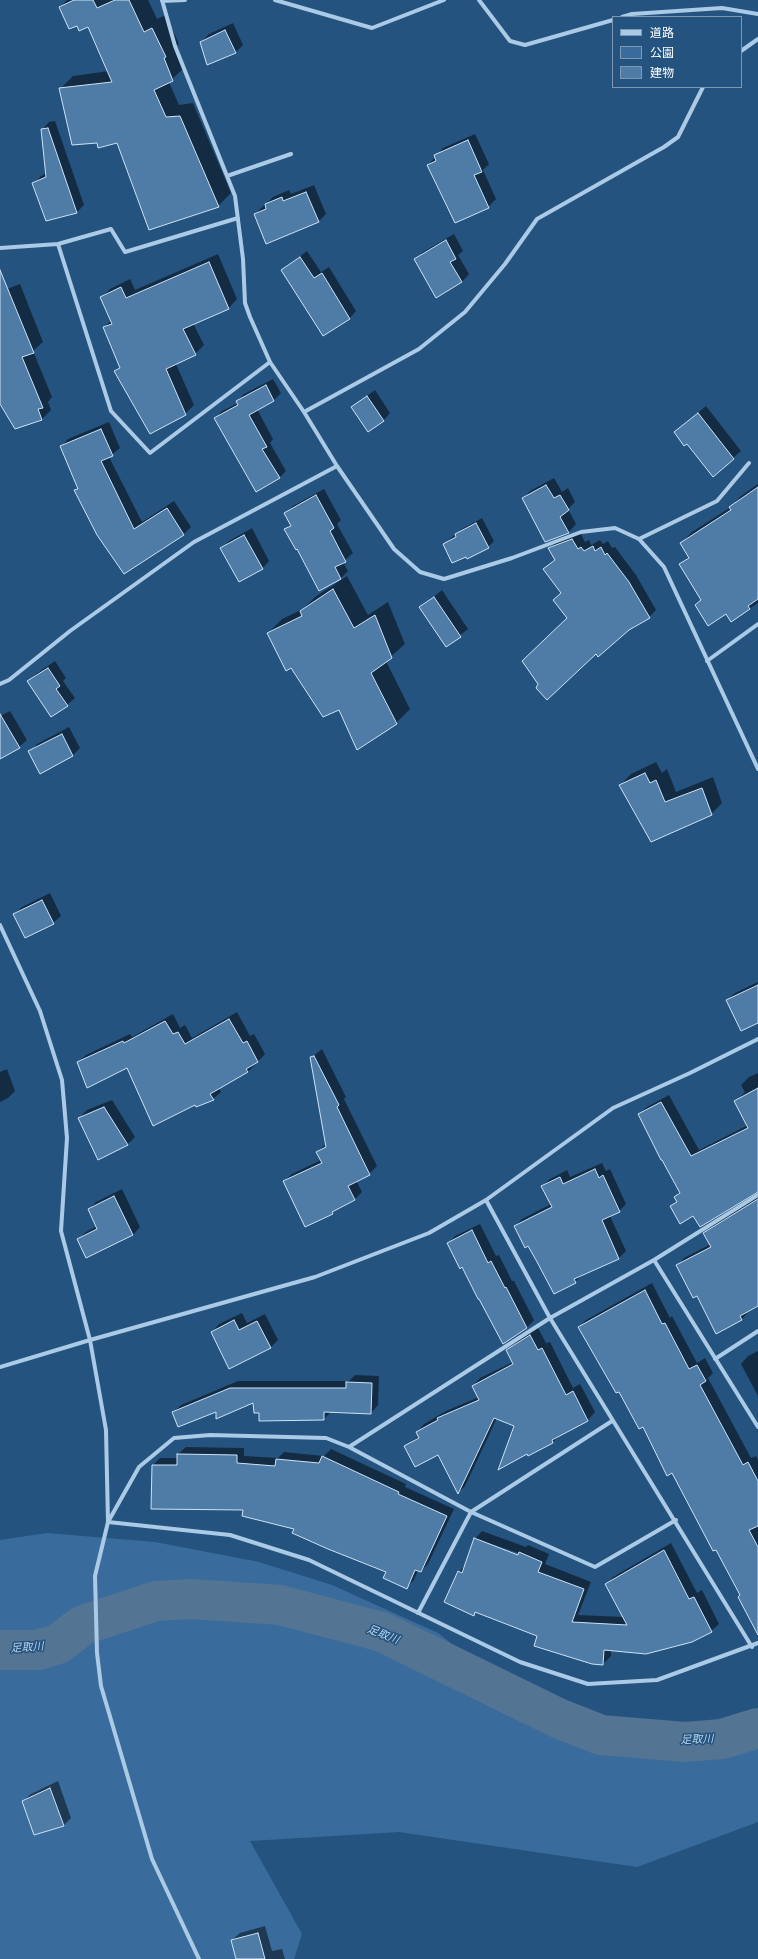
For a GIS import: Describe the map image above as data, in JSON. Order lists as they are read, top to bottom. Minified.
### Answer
{"water":["足取川"],"legend":["道路","公園","建物"]}
